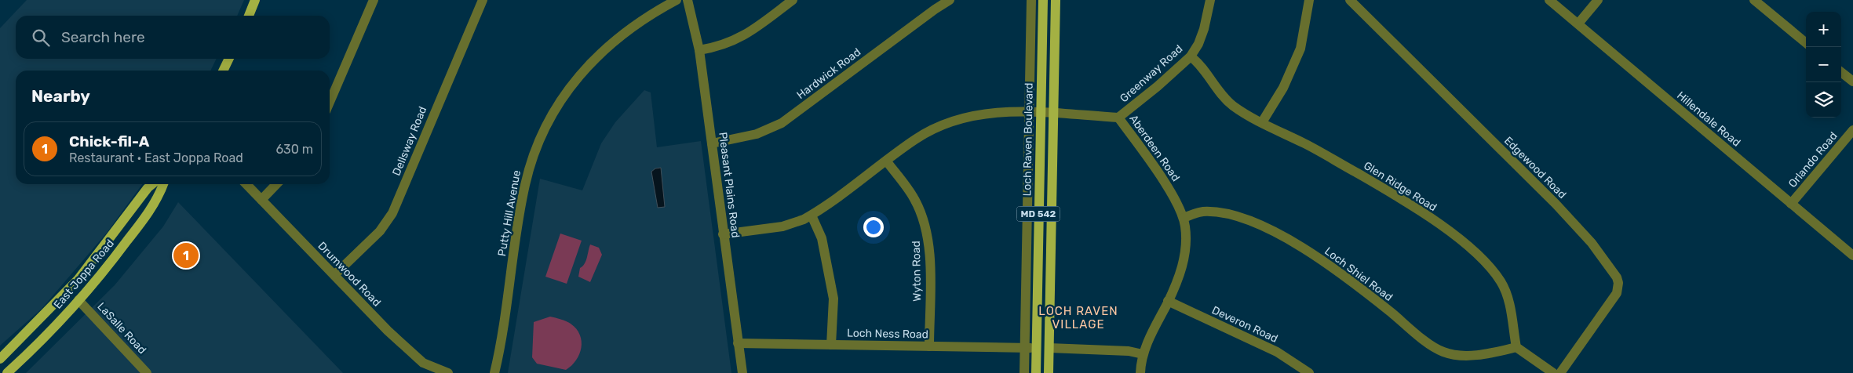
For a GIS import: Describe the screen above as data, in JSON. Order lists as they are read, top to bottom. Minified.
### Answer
{"streets":{"main road":["Loch Raven Boulevard","MD 542","East Joppa Road"],"street":["Hardwick Road","Greenway Road","Hillendale Road","Dellsway Road","Aberdeen Road","Orlando Road","Edgewood Road","Pleasant Plains Road","Glen Ridge Road","Putty Hill Avenue","Wyton Road","Drumwood Road","Loch Shiel Road","Deveron Road","LaSalle Road","Loch Ness Road"]},"crossings":[["Hardwick Road","Pleasant Plains Road"],["Greenway Road","Aberdeen Road"],["Greenway Road","Glen Ridge Road"],["Hillendale Road","Orlando Road"],["Loch Raven Boulevard","Aberdeen Road"],["Loch Raven Boulevard","Loch Ness Road"],["Dellsway Road","Drumwood Road"],["Aberdeen Road","Pleasant Plains Road"],["Aberdeen Road","MD 542"],["Aberdeen Road","Wyton Road"],["Aberdeen Road","Loch Shiel Road"],["Aberdeen Road","Deveron Road"],["Pleasant Plains Road","Loch Ness Road"],["Glen Ridge Road","Loch Shiel Road"],["Wyton Road","Loch Ness Road"],["East Joppa Road","LaSalle Road"]],"districts":["LOCH RAVEN VILLAGE"],"page":{"map_buttons":["+","−"],"search":"Search here","heading":"Nearby","list":[{"mark":"1","name":"Chick-fil-A","note":"Restaurant · East Joppa Road","value":"630 m"}],"pins":"1"}}
